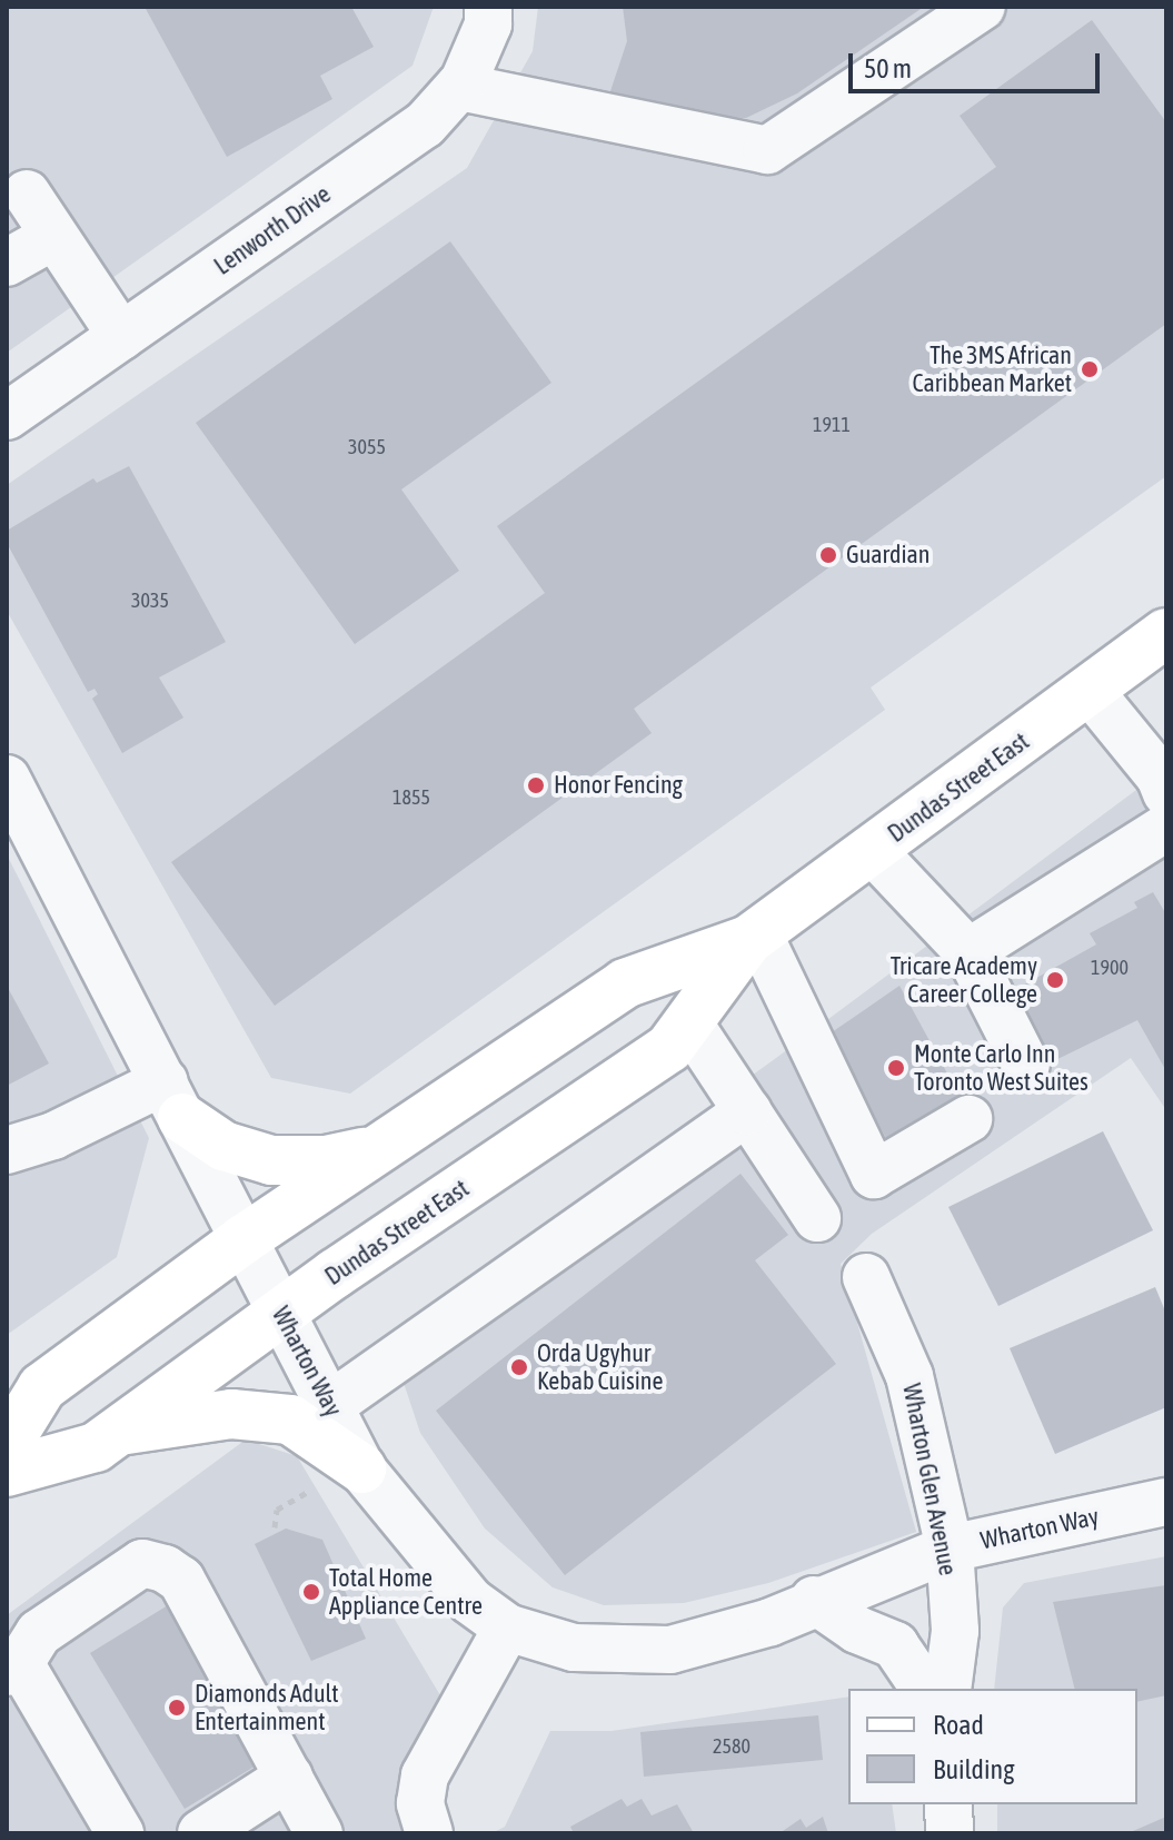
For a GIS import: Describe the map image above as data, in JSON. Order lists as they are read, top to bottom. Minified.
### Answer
{"streets":{"main road":["Dundas Street East"],"street":["Lenworth Drive","Wharton Way","Wharton Glen Avenue"]},"crossings":[["Dundas Street East","Wharton Way"],["Wharton Way","Wharton Glen Avenue"]],"places":["The 3MS African Caribbean Market","Guardian","Honor Fencing","Tricare Academy Career College","Monte Carlo Inn Toronto West Suites","Orda Ugyhur Kebab Cuisine","Total Home Appliance Centre","Diamonds Adult Entertainment"],"house_numbers":["1911","3055","3035","1855","1900","2580"],"legend":["Road","Building"],"scale_bar":"50 m"}
